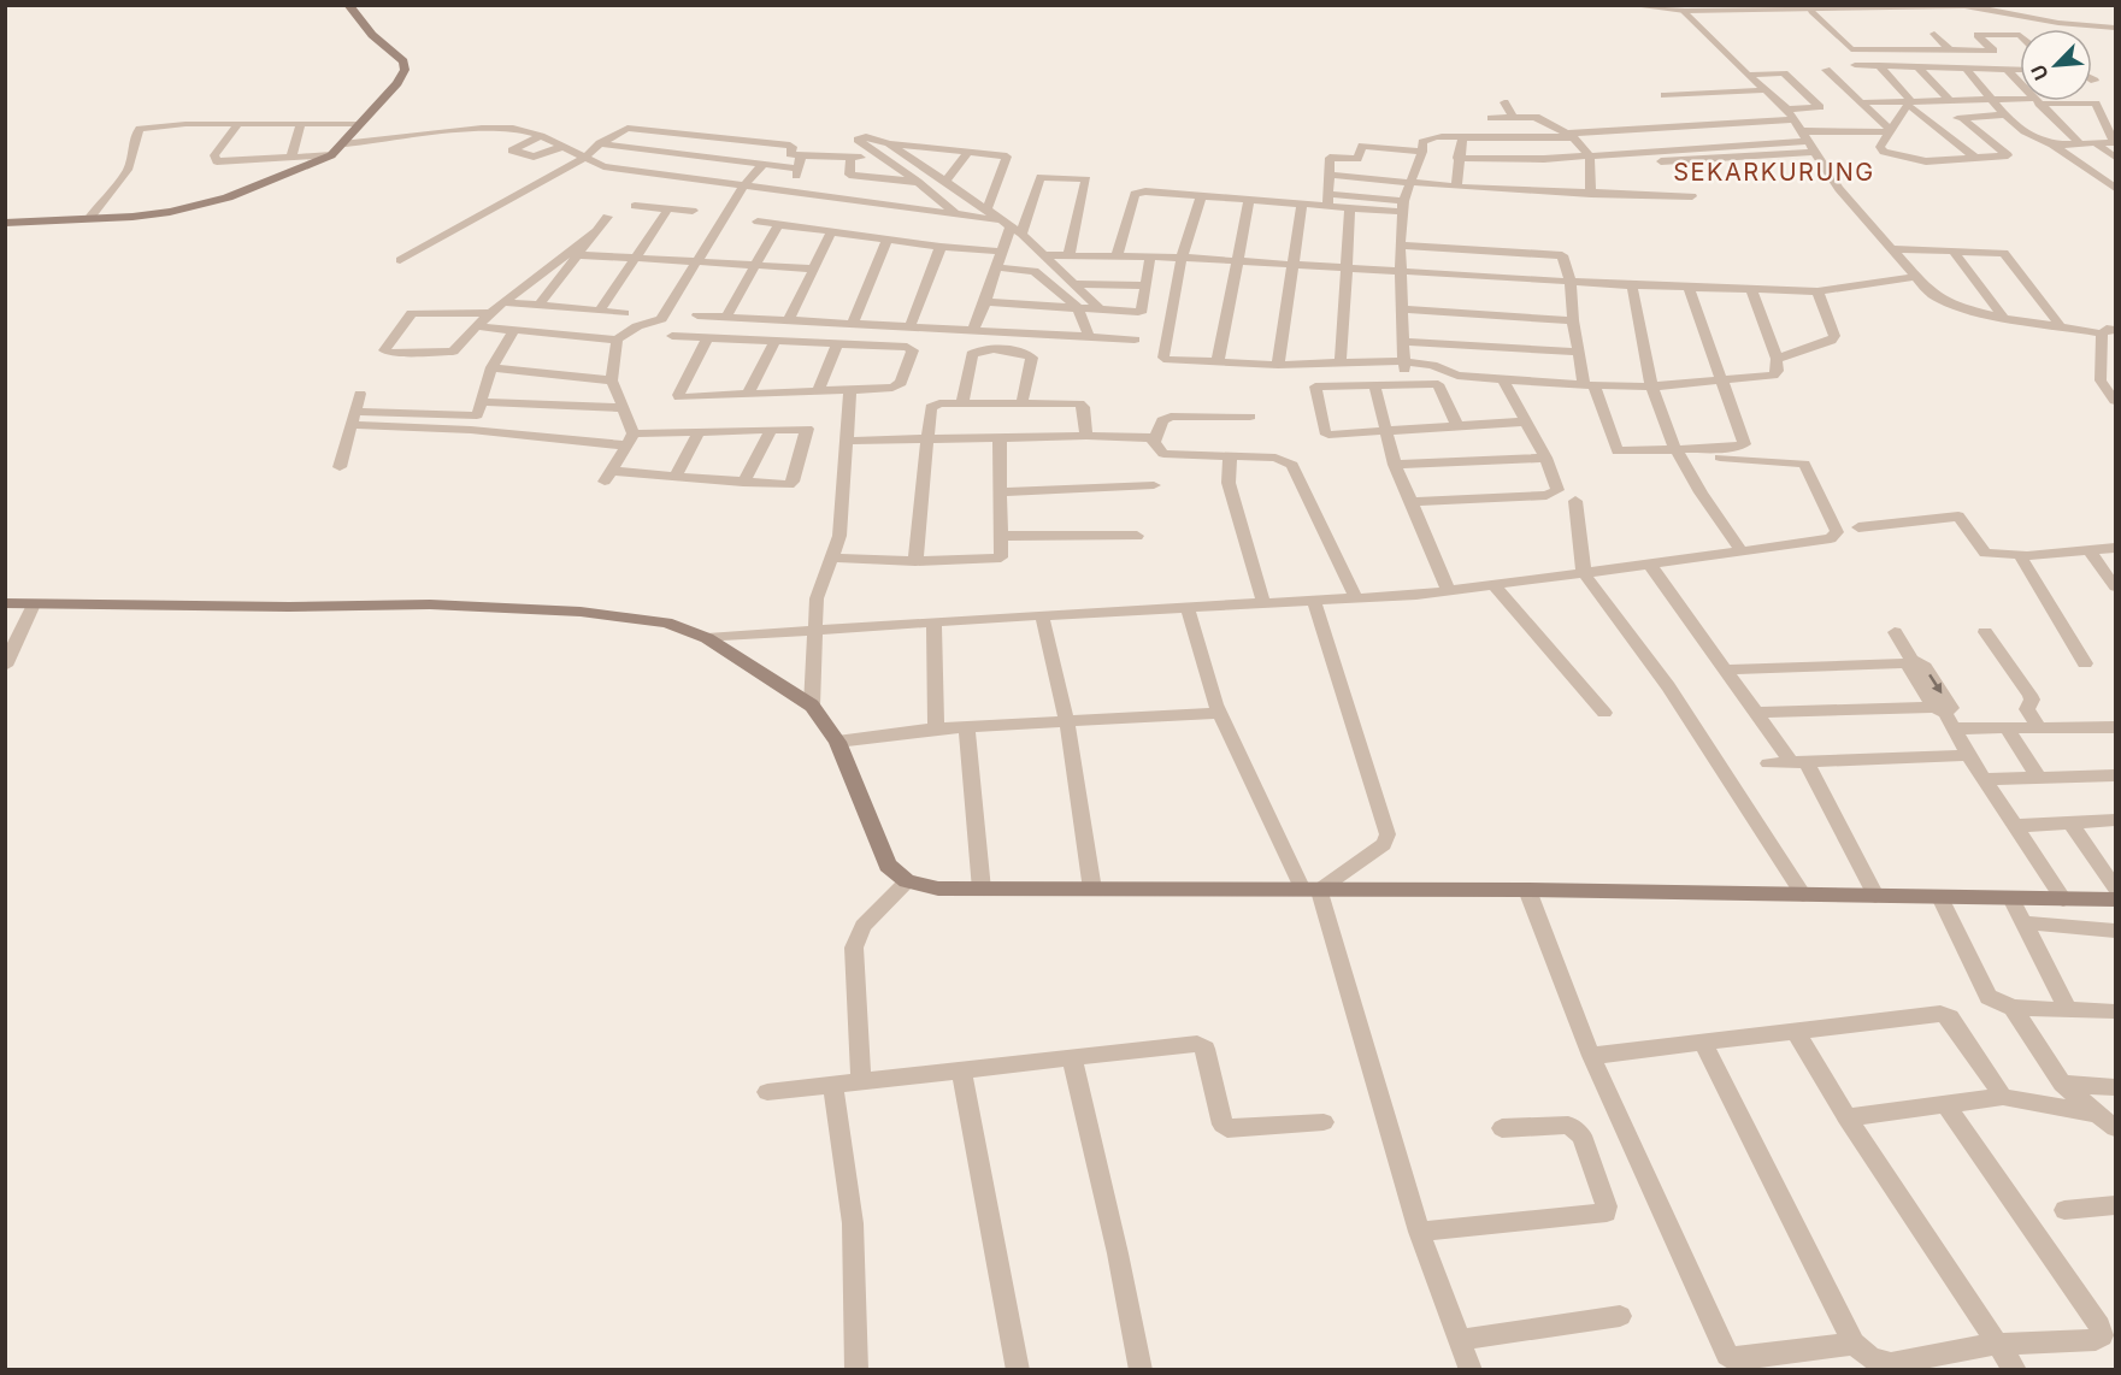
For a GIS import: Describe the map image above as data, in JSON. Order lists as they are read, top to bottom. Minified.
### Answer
{"districts":["SEKARKURUNG"],"north":"bottom left"}
